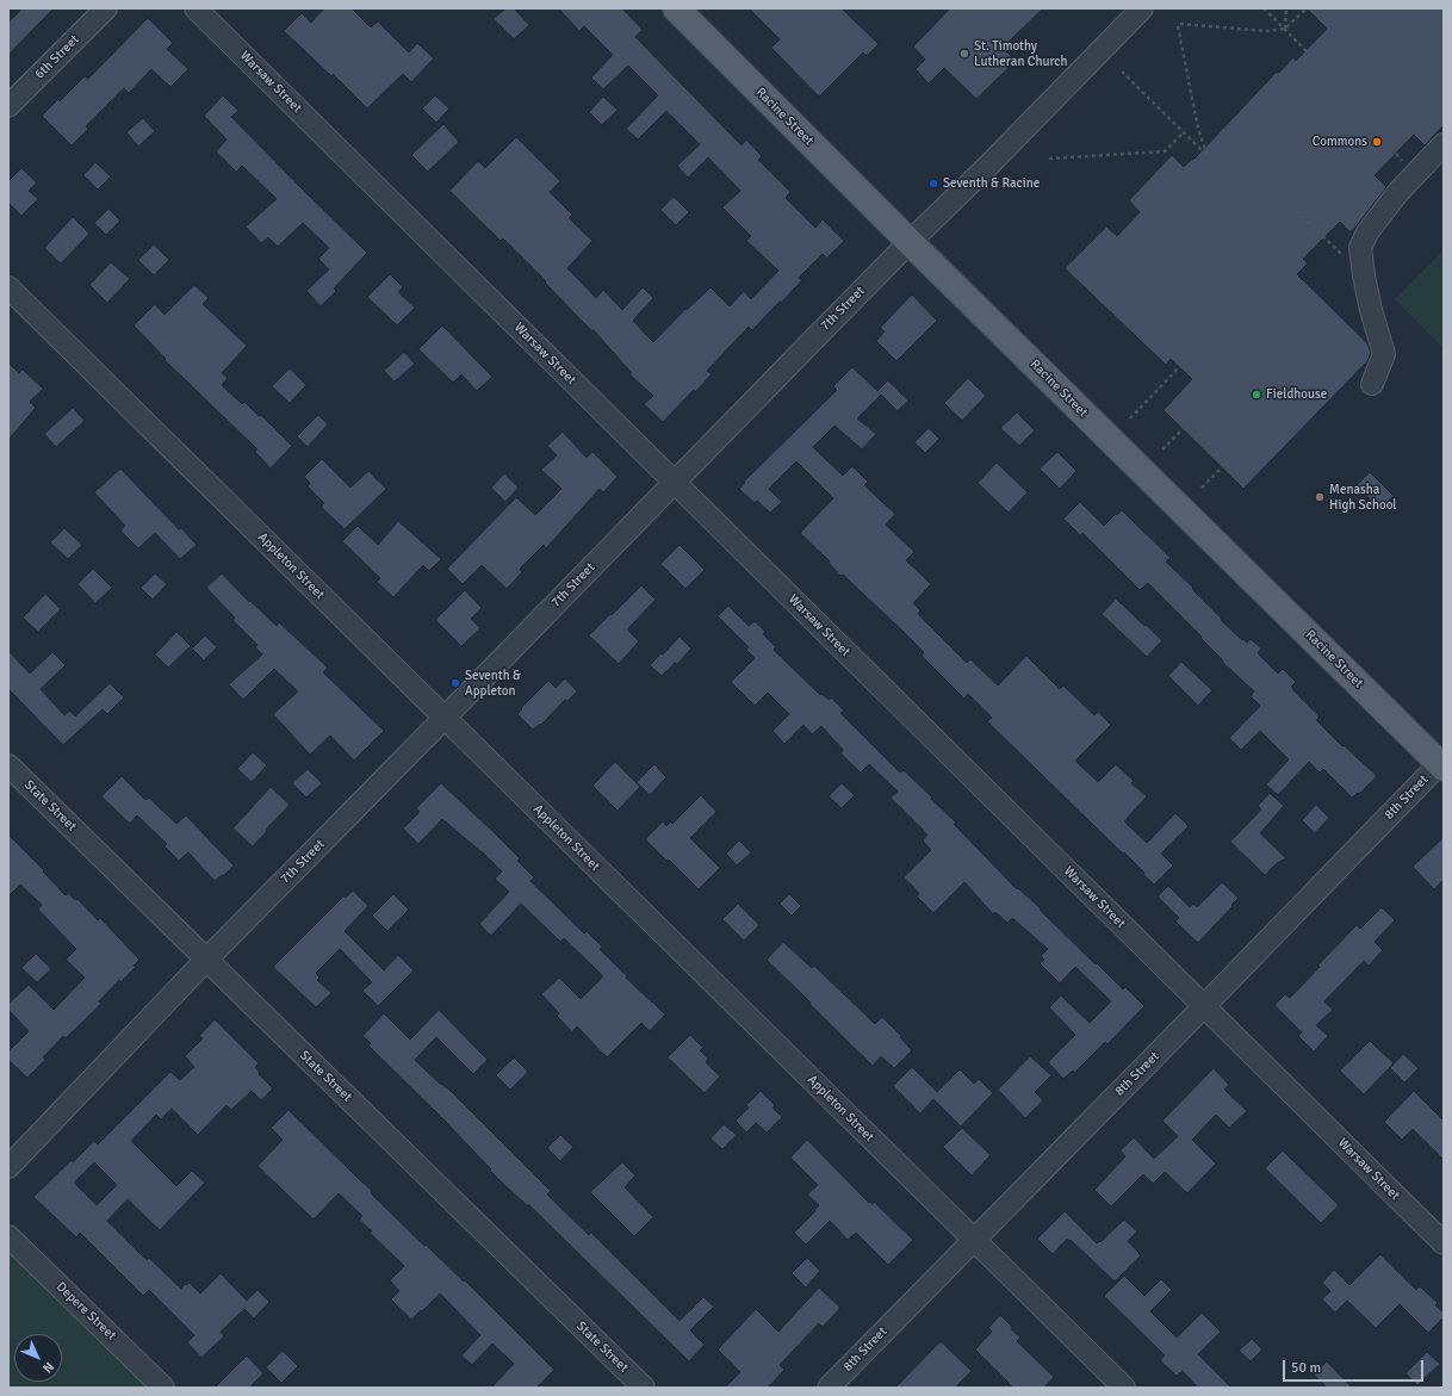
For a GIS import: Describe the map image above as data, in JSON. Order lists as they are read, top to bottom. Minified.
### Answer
{"streets":{"main road":["Racine Street"],"street":["6th Street","Warsaw Street","7th Street","Appleton Street","8th Street","State Street","Depere Street"]},"crossings":[["Warsaw Street","7th Street"],["Warsaw Street","8th Street"],["Racine Street","7th Street"],["Racine Street","8th Street"],["7th Street","Appleton Street"],["7th Street","State Street"],["Appleton Street","8th Street"]],"places":["St. Timothy Lutheran Church","Commons","Seventh & Racine","Fieldhouse","Menasha High School","Seventh & Appleton"],"scale_bar":"50 m","north":"bottom right"}
